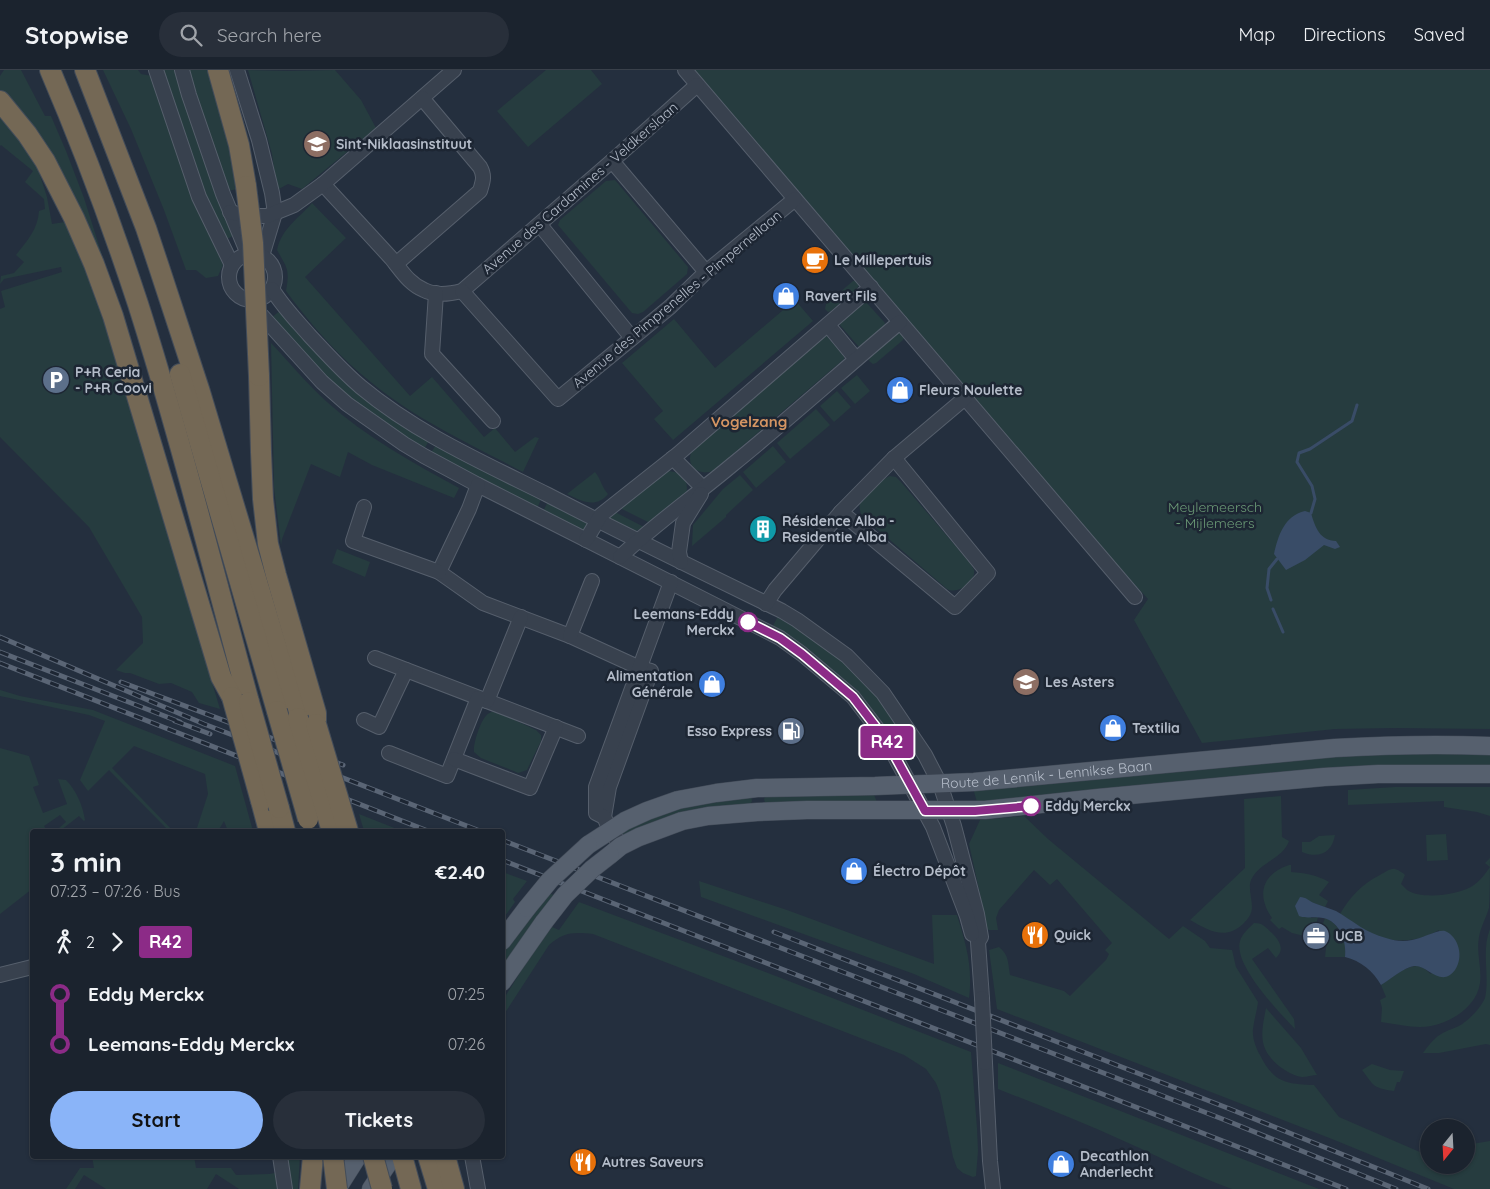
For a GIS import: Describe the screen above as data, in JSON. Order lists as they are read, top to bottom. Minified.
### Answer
{"streets":{"main road":["Route de Lennik - Lennikse Baan"],"street":["Avenue des Cardamines - Veldkerslaan","Avenue des Pimprenelles - Pimpernellaan"]},"crossings":[["Avenue des Cardamines - Veldkerslaan","Avenue des Pimprenelles - Pimpernellaan"]],"districts":["Vogelzang"],"parks":["Meylemeersch - Mijlemeers"],"places":{"school or university":["Sint-Niklaasinstituut","Les Asters"],"cafe":["Le Millepertuis"],"shop":["Ravert Fils","Fleurs Noulette","Alimentation Générale","Textilia","Électro Dépôt","Decathlon Anderlecht"],"parking":["P+R Ceria - P+R Coovi"],"building":["Résidence Alba - Residentie Alba"],"other":["Leemans-Eddy Merckx","Eddy Merckx"],"fuel station":["Esso Express"],"restaurant":["Quick","Autres Saveurs"],"office":["UCB"]},"lines":["bus line R42"],"north":"bottom","page":{"header":"Stopwise","search":"Search here","nav":["Map","Directions","Saved"],"on_map":"R42","heading":["3 min","07:23 – 07:26 · Bus","€2.40"],"legs":["2","R42"],"list":[{"name":"Eddy Merckx","value":"07:25"},{"name":"Leemans-Eddy Merckx","value":"07:26"}],"buttons":["Start","Tickets"]}}
